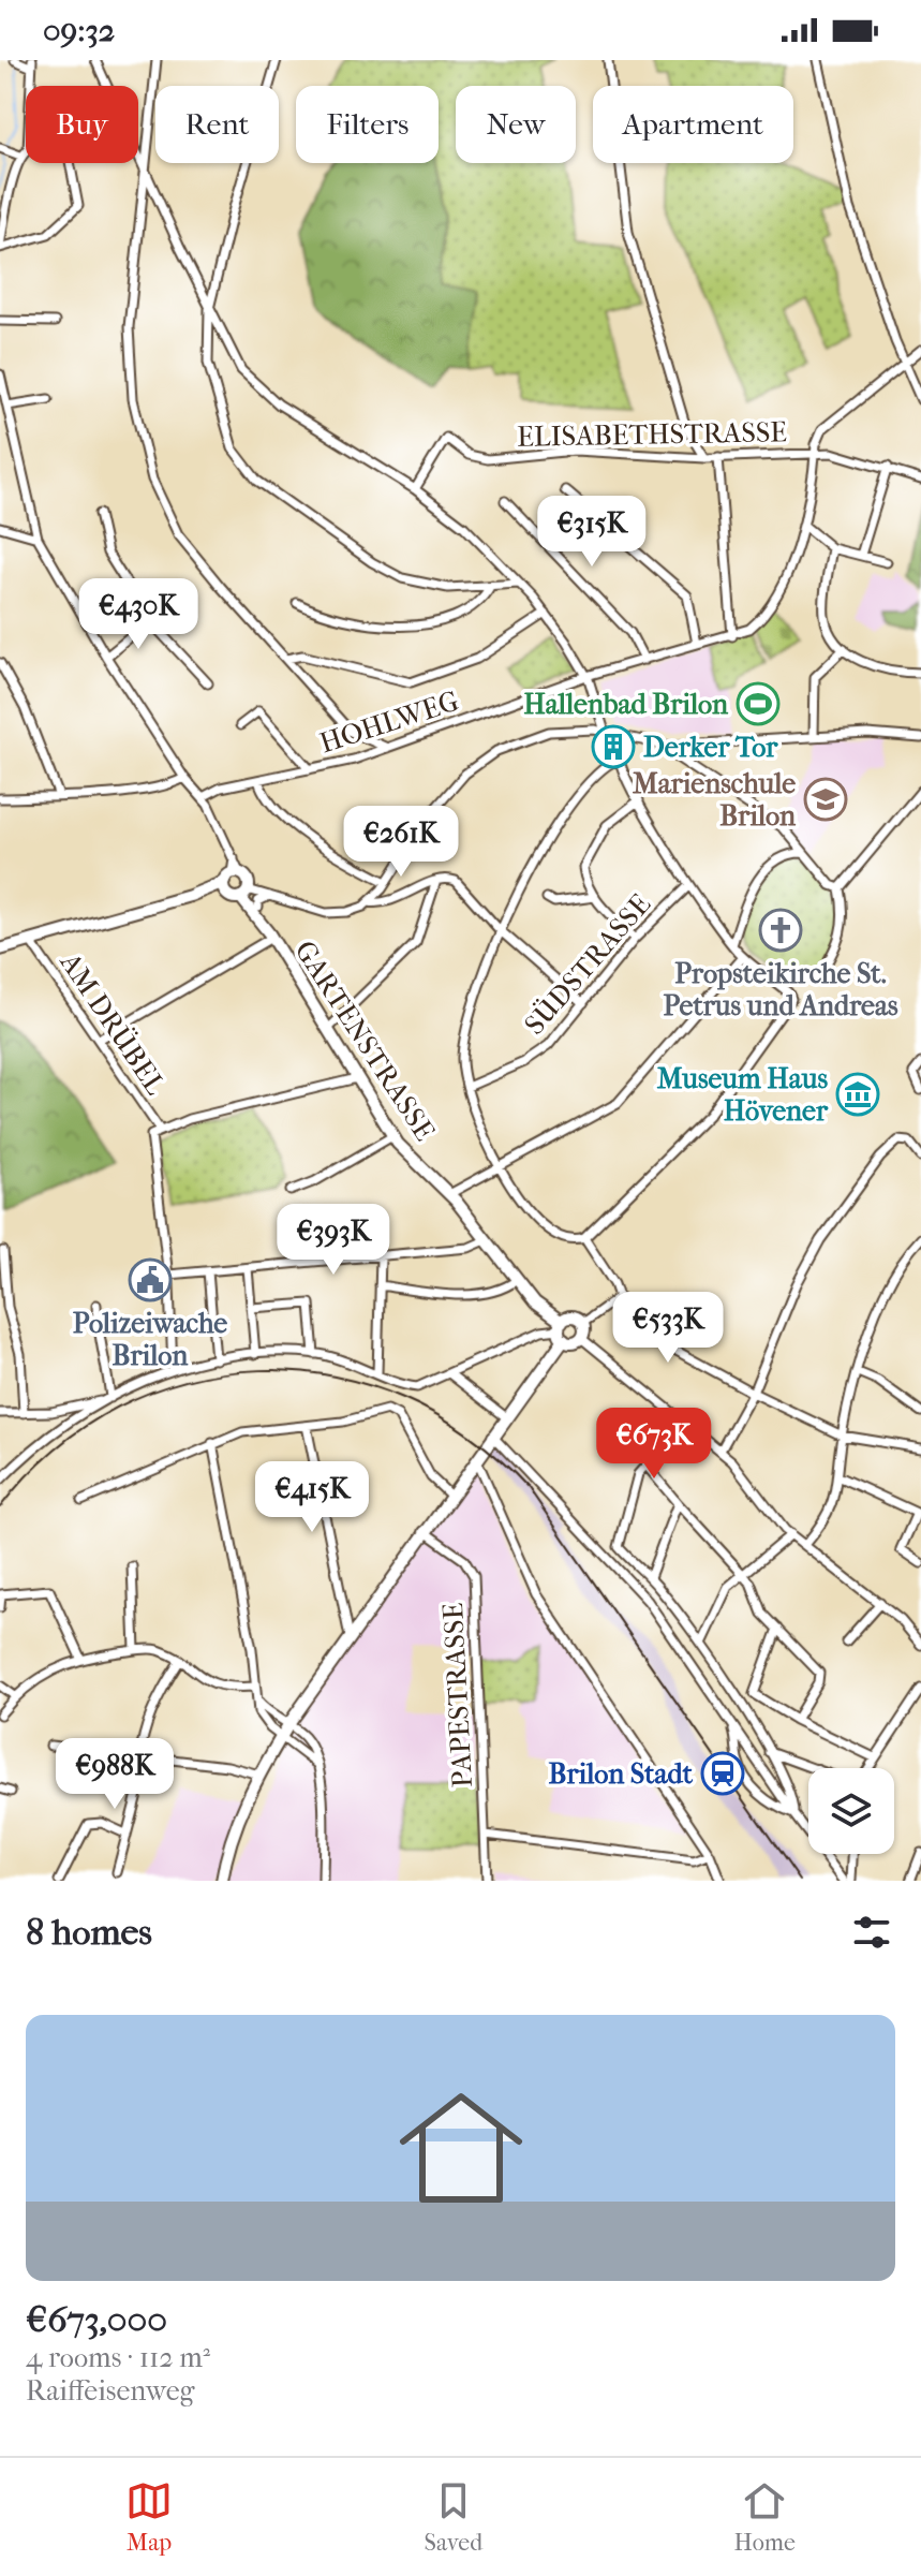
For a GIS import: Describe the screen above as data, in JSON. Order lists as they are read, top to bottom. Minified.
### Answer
{"streets":{"street":["ELISABETHSTRASSE","HOHLWEG","SÜDSTRASSE","AM DRÜBEL","GARTENSTRASSE","PAPESTRASSE"]},"places":{"sports":["Hallenbad Brilon"],"building":["Derker Tor"],"school or university":["Marienschule Brilon"],"church":["Propsteikirche St. Petrus und Andreas"],"museum":["Museum Haus Hövener"],"public building":["Polizeiwache Brilon"],"station":["Brilon Stadt"]},"page":{"status":"09:32","chip":["Buy","Rent","Filters","New","Apartment"],"price":["€315K","€430K","€261K","€393K","€533K","€673K","€415K","€988K"],"heading":"8 homes","list":[{"name":"€673,000","note":"4 rooms · 112 m² · Raiffeisenweg"}],"tabs":["Map","Saved","Home"]}}
